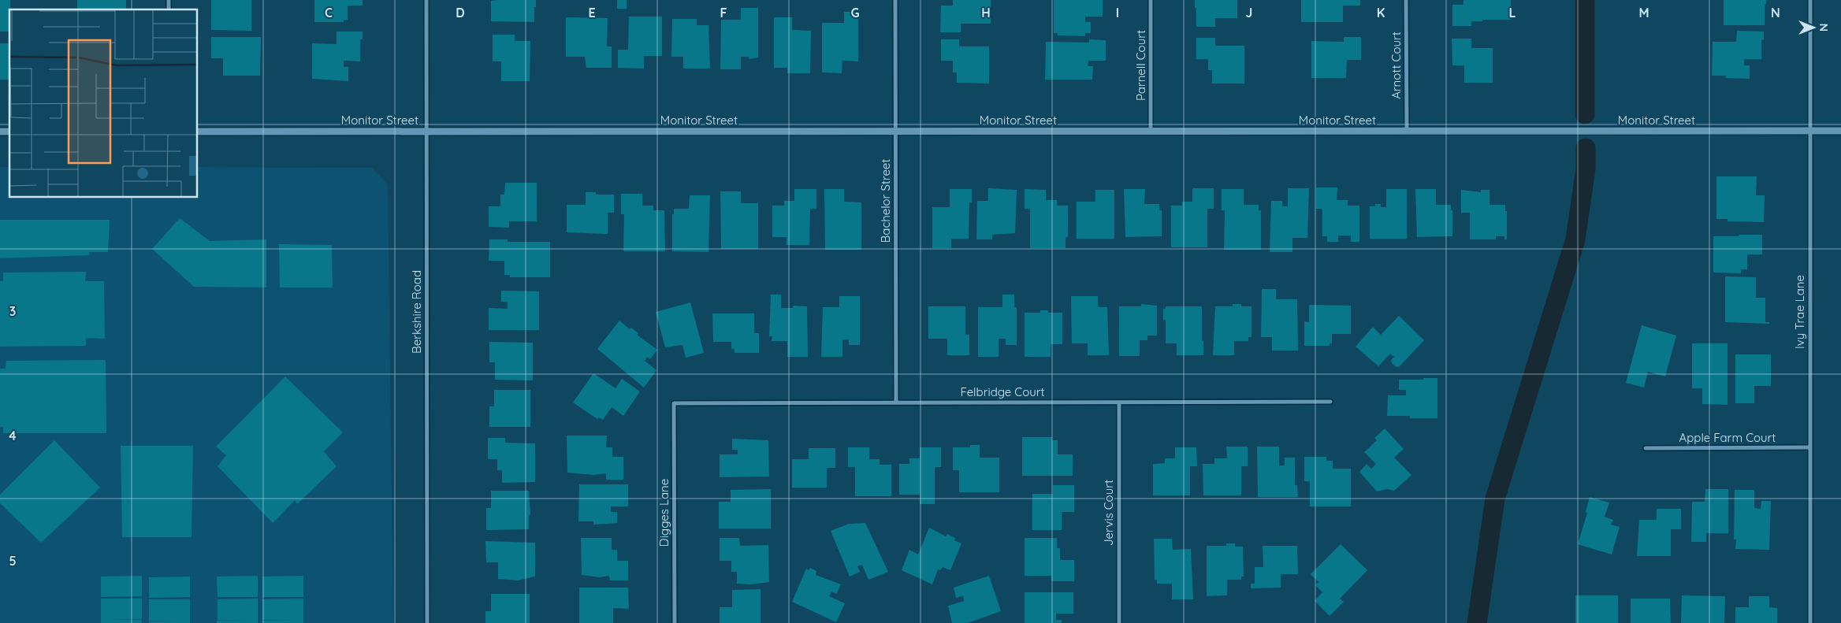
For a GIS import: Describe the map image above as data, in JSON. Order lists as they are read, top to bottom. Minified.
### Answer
{"streets":{"street":["Parnell Court","Arnott Court","Monitor Street","Bachelor Street","Berkshire Road","Ivy Trae Lane","Felbridge Court","Apple Farm Court","Digges Lane","Jervis Court"]},"crossings":[["Parnell Court","Monitor Street"],["Arnott Court","Monitor Street"],["Monitor Street","Bachelor Street"],["Monitor Street","Berkshire Road"],["Monitor Street","Ivy Trae Lane"],["Bachelor Street","Felbridge Court"],["Ivy Trae Lane","Apple Farm Court"],["Felbridge Court","Digges Lane"],["Felbridge Court","Jervis Court"]],"north":"right","grid":{"columns":["C","D","E","F","G","H","I","J","K","L","M","N"],"rows":["3","4","5"]}}
